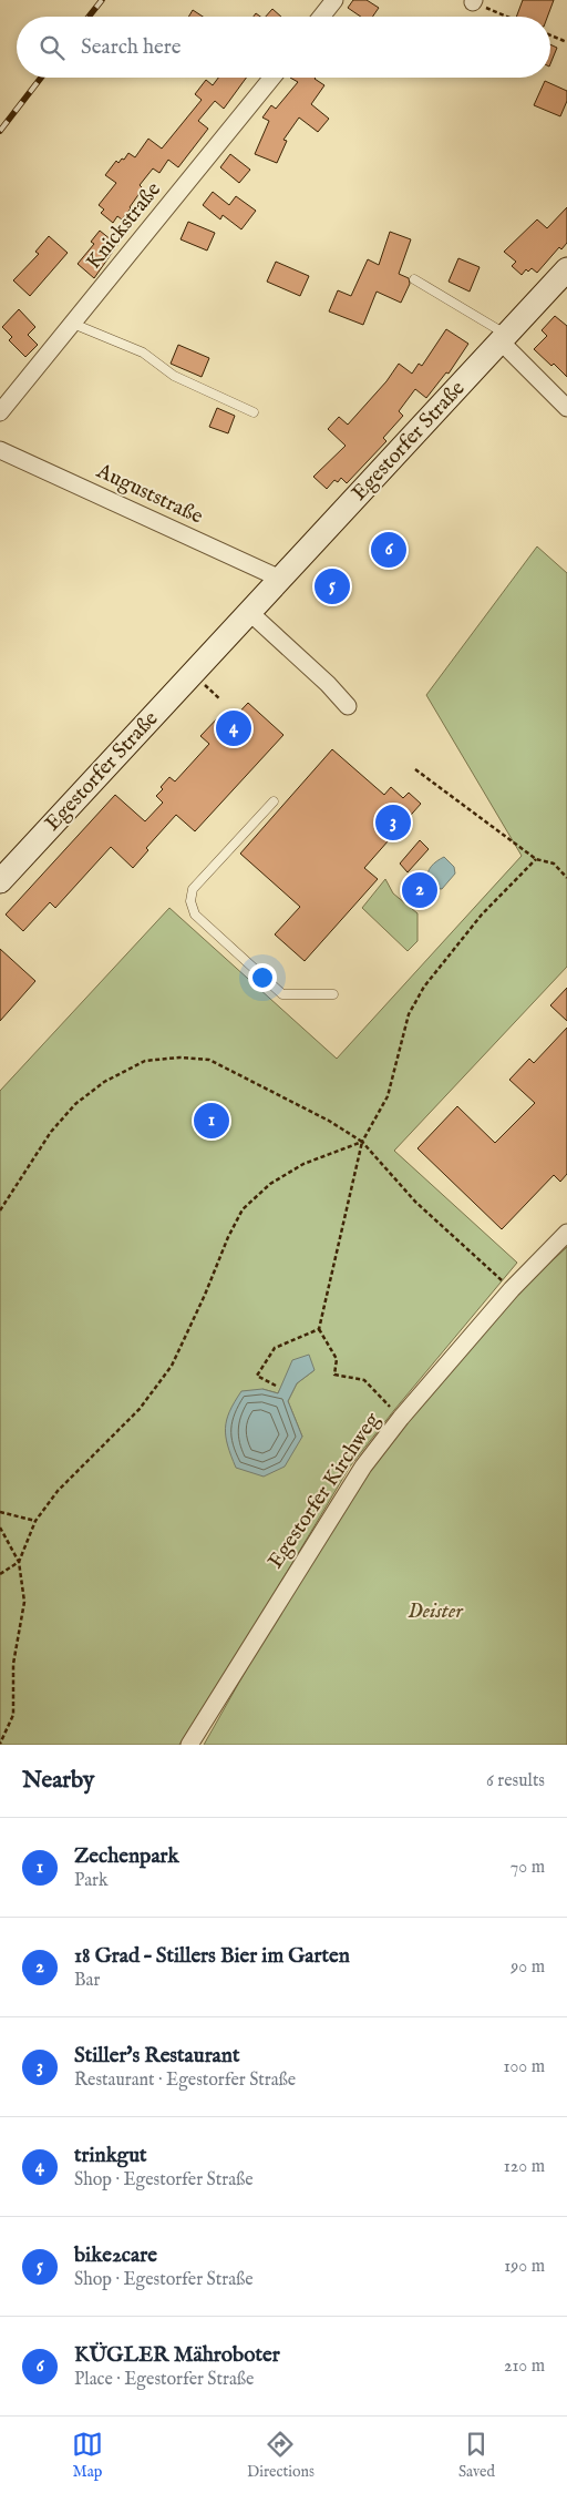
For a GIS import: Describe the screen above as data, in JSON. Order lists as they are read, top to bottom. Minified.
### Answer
{"streets":{"main road":["Egestorfer Straße"],"street":["Knickstraße","Auguststraße","Egestorfer Kirchweg"]},"crossings":[["Egestorfer Straße","Auguststraße"]],"parks":["Deister"],"page":{"search":"Search here","pins":["6","5","4","3","2","1"],"heading":["Nearby","6 results"],"list":[{"mark":"1","name":"Zechenpark","note":"Park","value":"70 m"},{"mark":"2","name":"18 Grad – Stillers Bier im Garten","note":"Bar","value":"90 m"},{"mark":"3","name":"Stiller's Restaurant","note":"Restaurant · Egestorfer Straße","value":"100 m"},{"mark":"4","name":"trinkgut","note":"Shop · Egestorfer Straße","value":"120 m"},{"mark":"5","name":"bike2care","note":"Shop · Egestorfer Straße","value":"190 m"},{"mark":"6","name":"KÜGLER Mähroboter","note":"Place · Egestorfer Straße","value":"210 m"}],"nav":["Map","Directions","Saved"]}}
